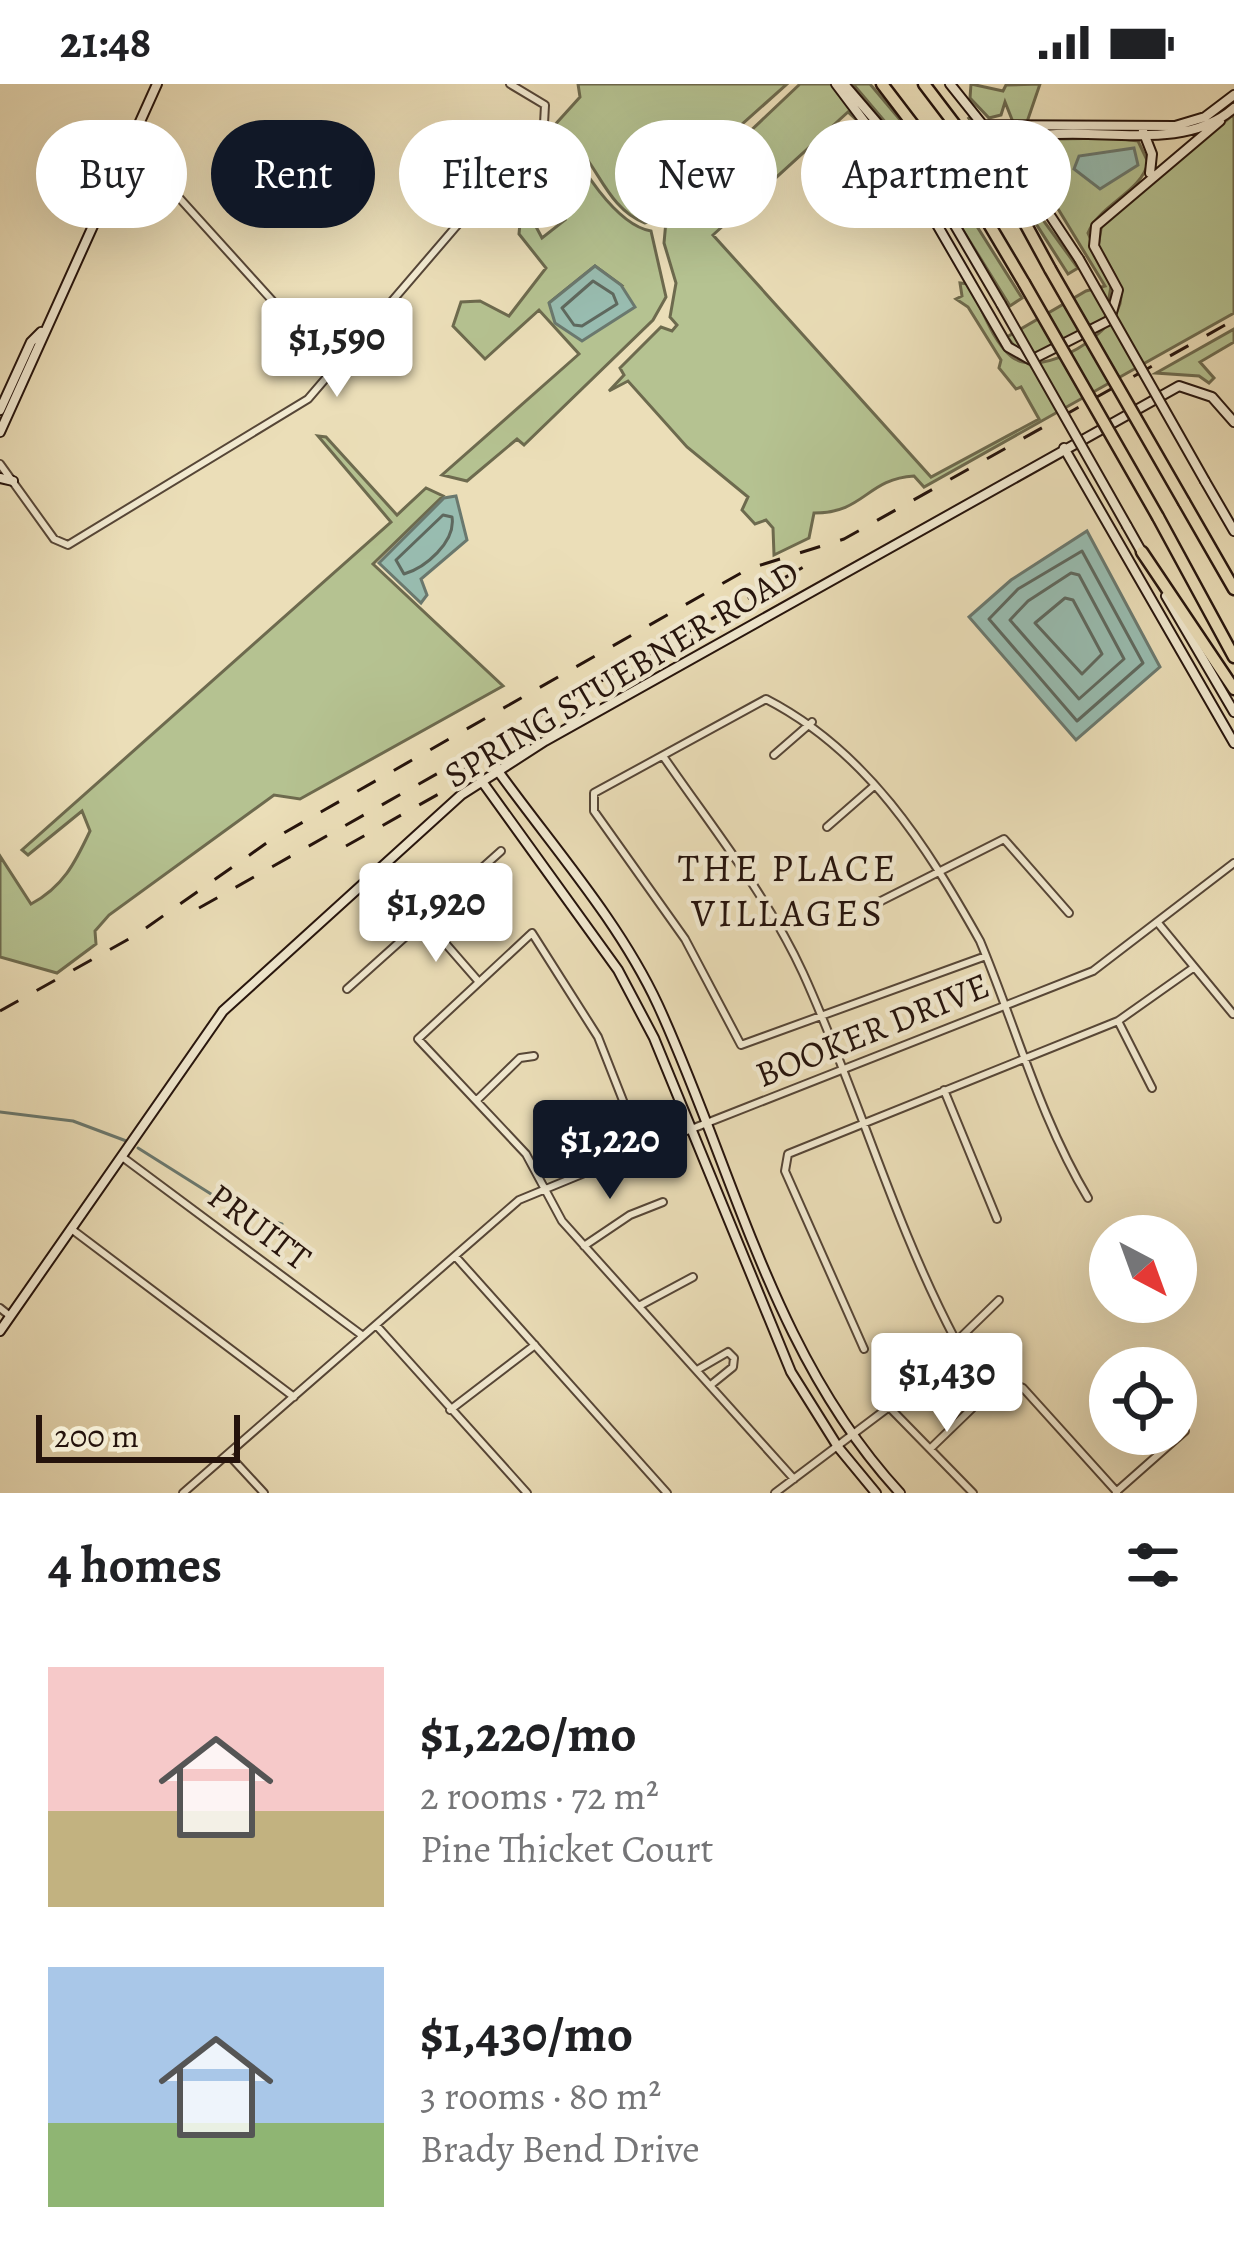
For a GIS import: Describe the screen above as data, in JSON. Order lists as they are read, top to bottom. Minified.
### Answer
{"streets":{"main road":["SPRING STUEBNER ROAD"],"street":["BOOKER DRIVE","PRUITT"]},"crossings":[["SPRING STUEBNER ROAD","PRUITT"],["BOOKER DRIVE","PRUITT"]],"districts":["THE PLACE VILLAGES"],"scale_bar":"200 m","north":"bottom right","page":{"status":"21:48","chip":["Buy","Rent","Filters","New","Apartment"],"price":["$1,590","$1,920","$1,220","$1,430"],"scale":"200 m","heading":"4 homes","list":[{"name":"$1,220/mo","note":"2 rooms · 72 m² · Pine Thicket Court"},{"name":"$1,430/mo","note":"3 rooms · 80 m² · Brady Bend Drive"}]}}
